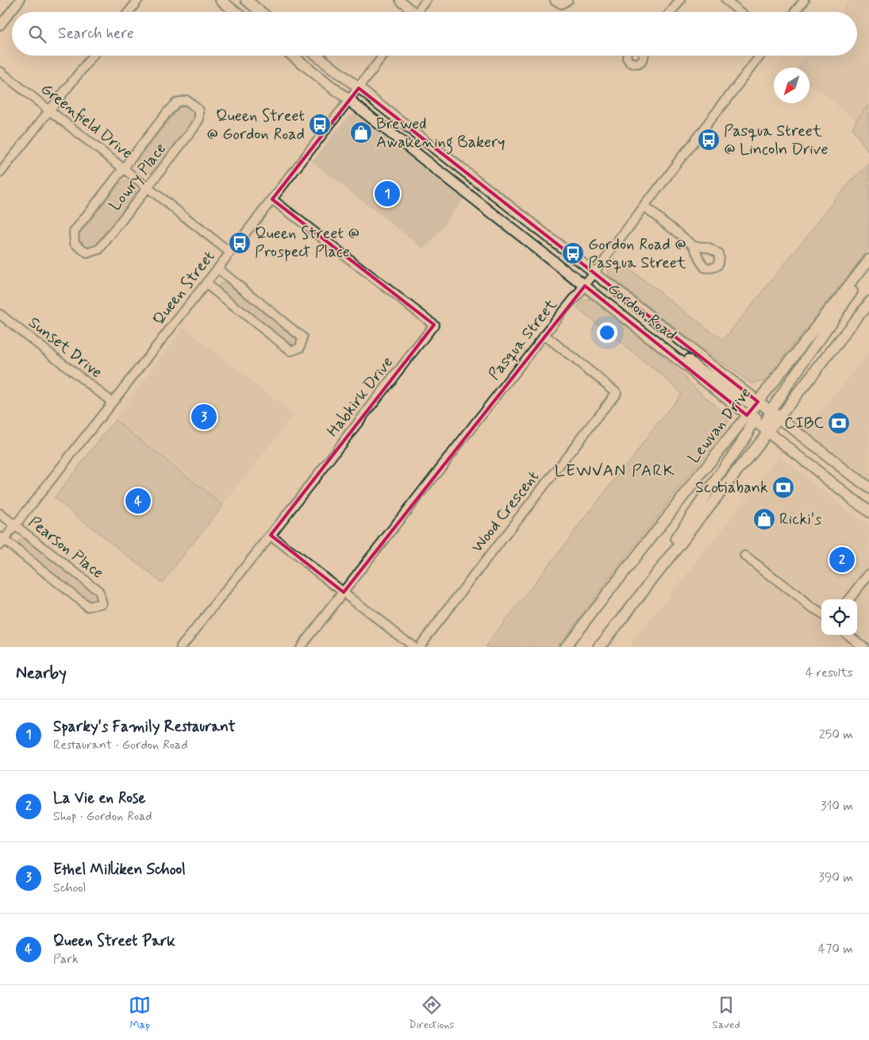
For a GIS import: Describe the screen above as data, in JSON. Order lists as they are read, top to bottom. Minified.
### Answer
{"streets":{"main road":["Gordon Road","Lewvan Drive"],"street":["Greenfield Drive","Lowry Place","Queen Street","Pasqua Street","Sunset Drive","Habkirk Drive","Wood Crescent","Pearson Place"]},"crossings":[["Greenfield Drive","Lowry Place"],["Greenfield Drive","Queen Street"],["Queen Street","Gordon Road"],["Queen Street","Sunset Drive"],["Queen Street","Habkirk Drive"],["Queen Street","Pearson Place"],["Gordon Road","Pasqua Street"],["Gordon Road","Lewvan Drive"],["Pasqua Street","Wood Crescent"]],"districts":["LEWVAN PARK"],"places":{"bus stop":["Queen Street @ Gordon Road","Pasqua Street @ Lincoln Drive","Queen Street @ Prospect Place","Gordon Road @ Pasqua Street"],"shop":["Brewed Awakening Bakery","Ricki's"],"bank":["CIBC","Scotiabank"]},"north":"bottom left","page":{"search":"Search here","pins":["1","3","4","2"],"heading":["Nearby","4 results"],"list":[{"mark":"1","name":"Sparky's Family Restaurant","note":"Restaurant · Gordon Road","value":"250 m"},{"mark":"2","name":"La Vie en Rose","note":"Shop · Gordon Road","value":"310 m"},{"mark":"3","name":"Ethel Milliken School","note":"School","value":"390 m"},{"mark":"4","name":"Queen Street Park","note":"Park","value":"470 m"}],"nav":["Map","Directions","Saved"]}}
